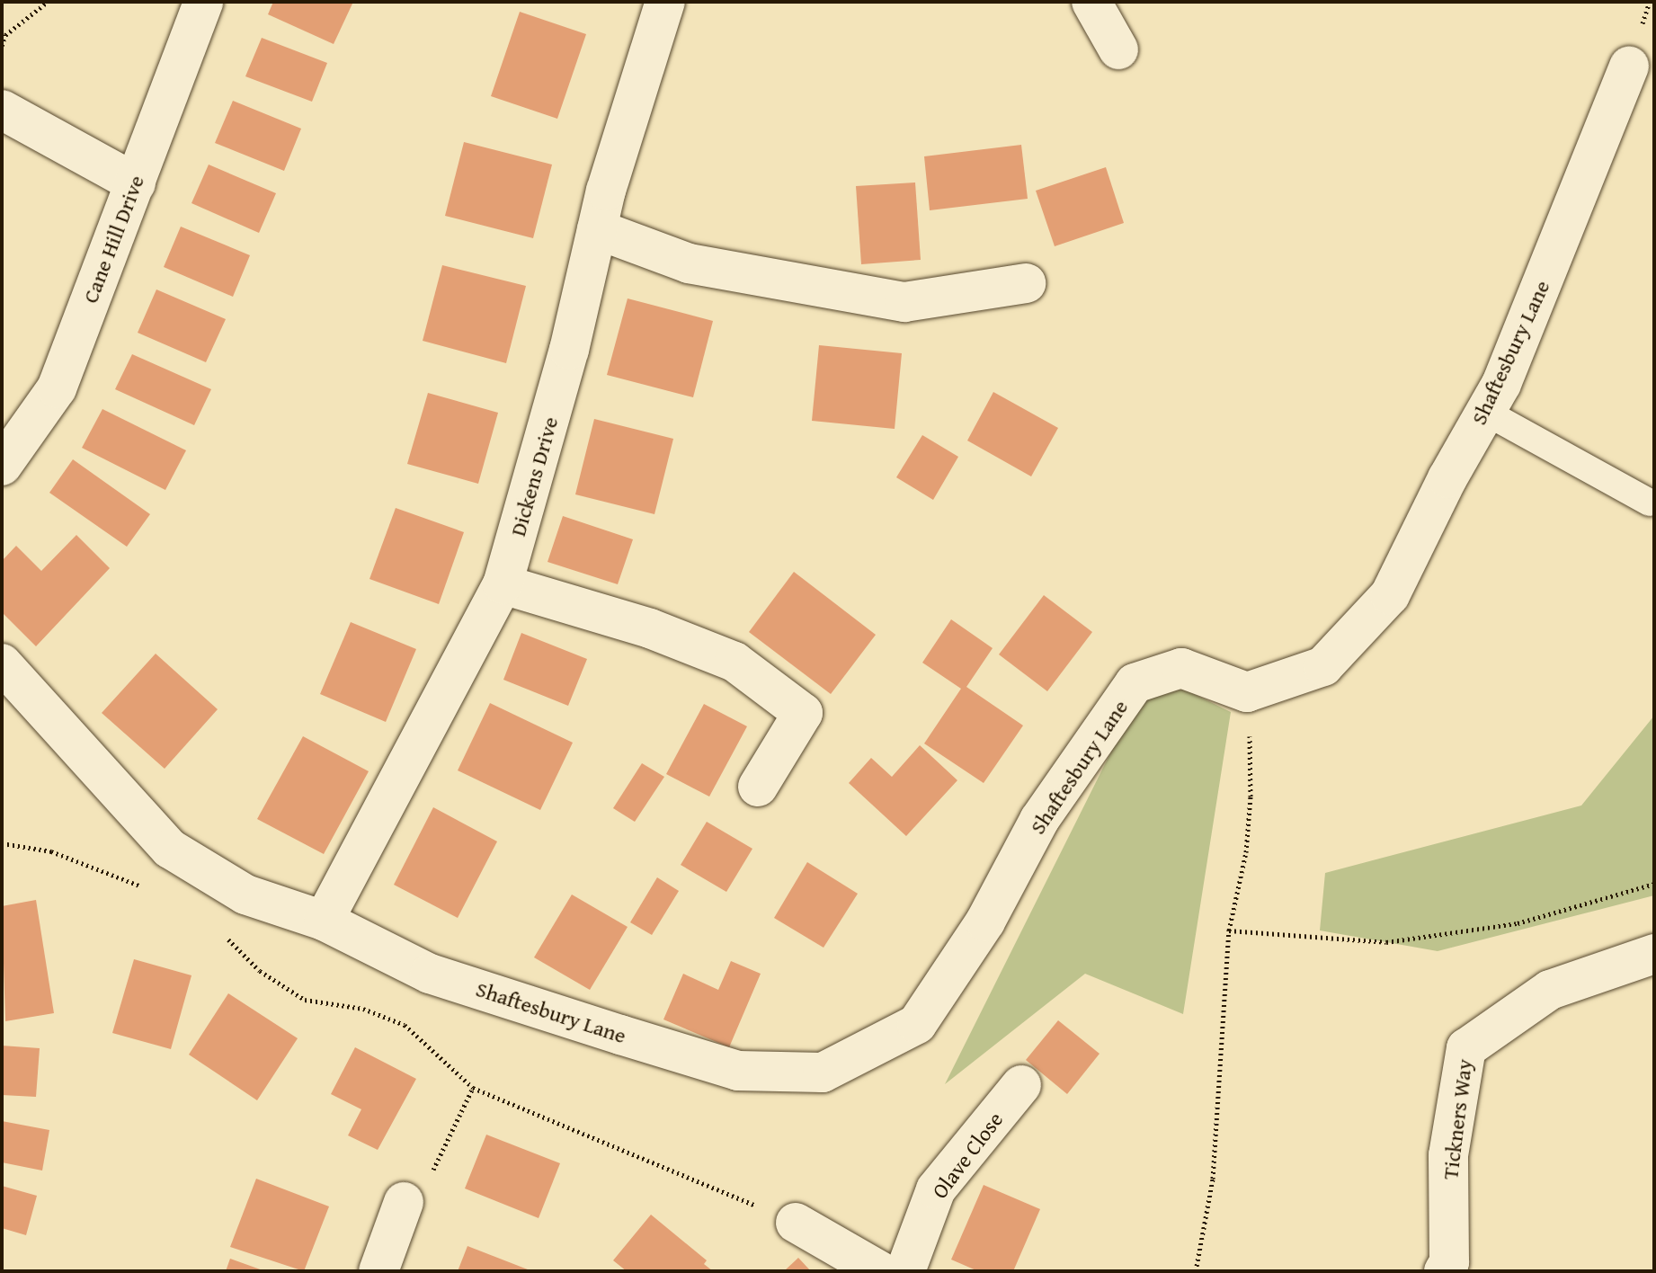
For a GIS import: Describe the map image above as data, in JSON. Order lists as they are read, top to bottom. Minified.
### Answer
{"streets":{"street":["Cane Hill Drive","Shaftesbury Lane","Dickens Drive","Tickners Way","Olave Close"]},"crossings":[["Shaftesbury Lane","Dickens Drive"]]}
